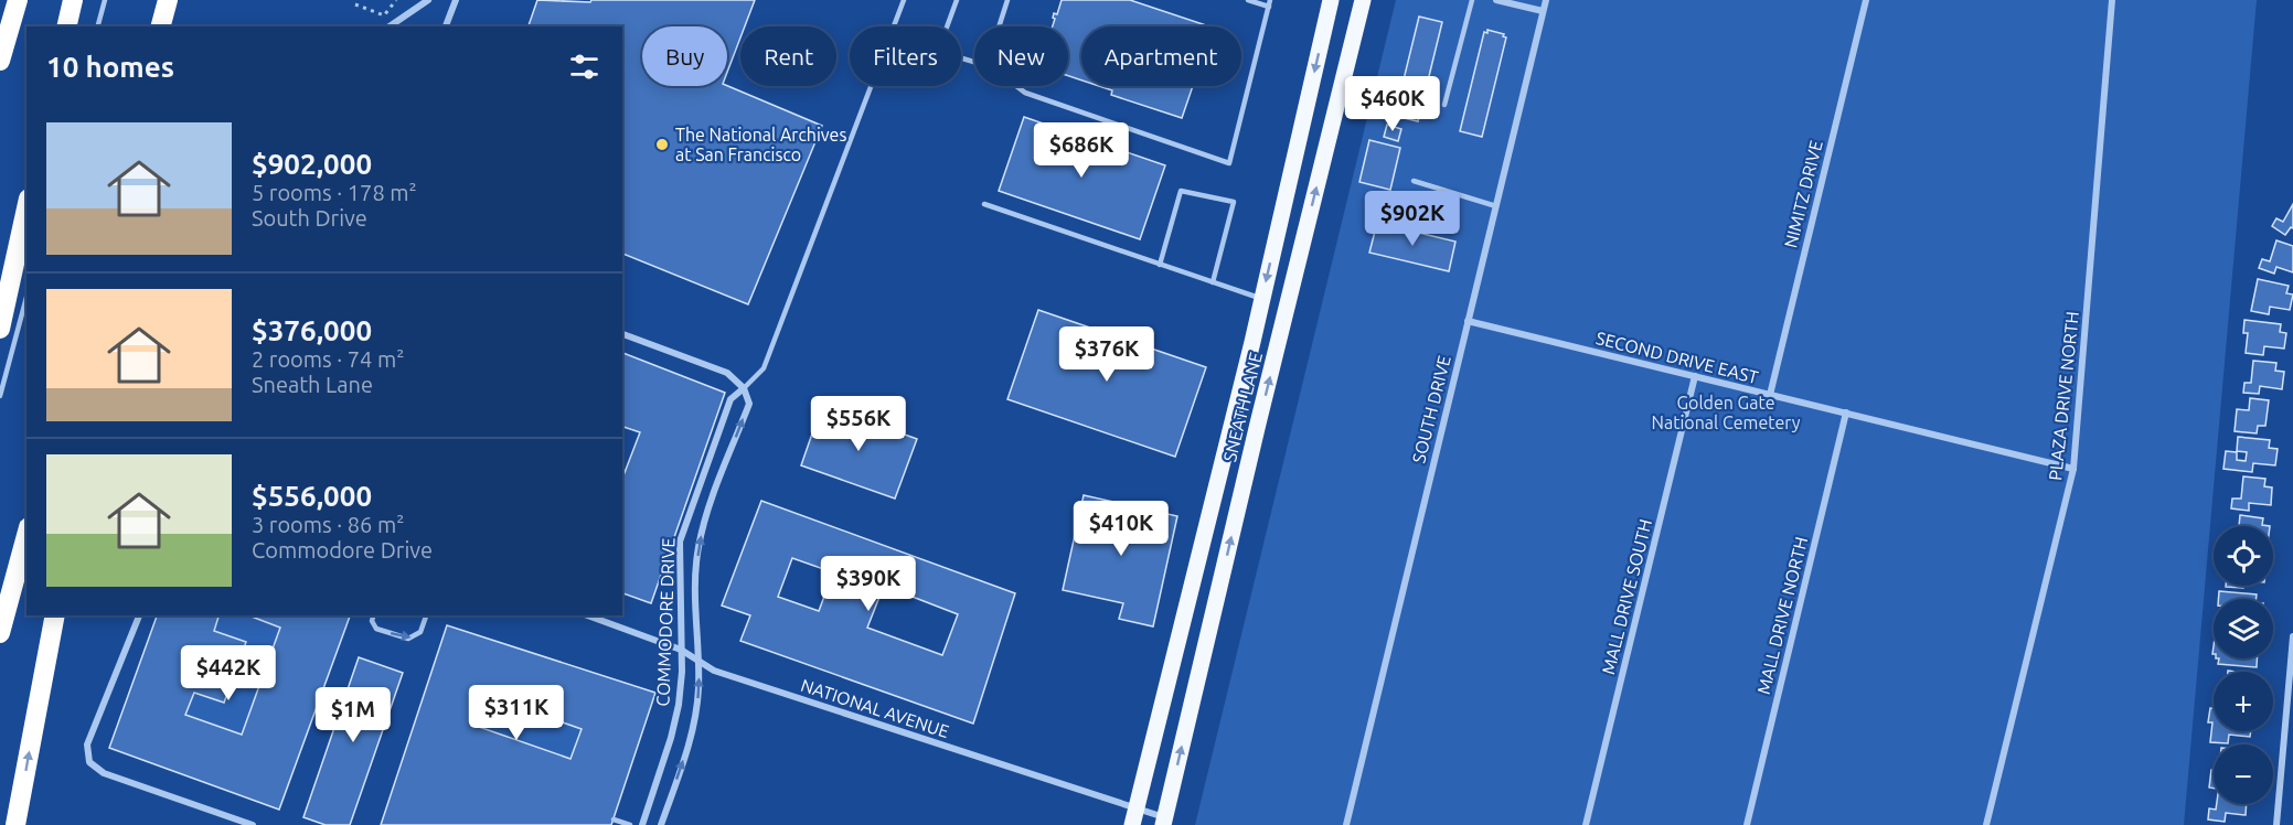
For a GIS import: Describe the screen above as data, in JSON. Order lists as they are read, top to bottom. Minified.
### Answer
{"streets":{"main road":["SNEATH LANE"],"street":["NIMITZ DRIVE","SECOND DRIVE EAST","PLAZA DRIVE NORTH","SOUTH DRIVE","MALL DRIVE SOUTH","MALL DRIVE NORTH","COMMODORE DRIVE","NATIONAL AVENUE"]},"crossings":[["NIMITZ DRIVE","SECOND DRIVE EAST"],["SECOND DRIVE EAST","PLAZA DRIVE NORTH"],["SECOND DRIVE EAST","SOUTH DRIVE"],["SECOND DRIVE EAST","MALL DRIVE SOUTH"],["SECOND DRIVE EAST","MALL DRIVE NORTH"],["SNEATH LANE","NATIONAL AVENUE"],["COMMODORE DRIVE","NATIONAL AVENUE"]],"parks":["Golden Gate National Cemetery"],"places":["The National Archives at San Francisco"],"page":{"chip":["Buy","Rent","Filters","New","Apartment"],"heading":"10 homes","price":["$460K","$686K","$902K","$376K","$556K","$410K","$390K","$442K","$311K","$1M"],"list":[{"name":"$902,000","note":"5 rooms · 178 m² · South Drive"},{"name":"$376,000","note":"2 rooms · 74 m² · Sneath Lane"},{"name":"$556,000","note":"3 rooms · 86 m² · Commodore Drive"}],"map_buttons":["+","−"]}}
